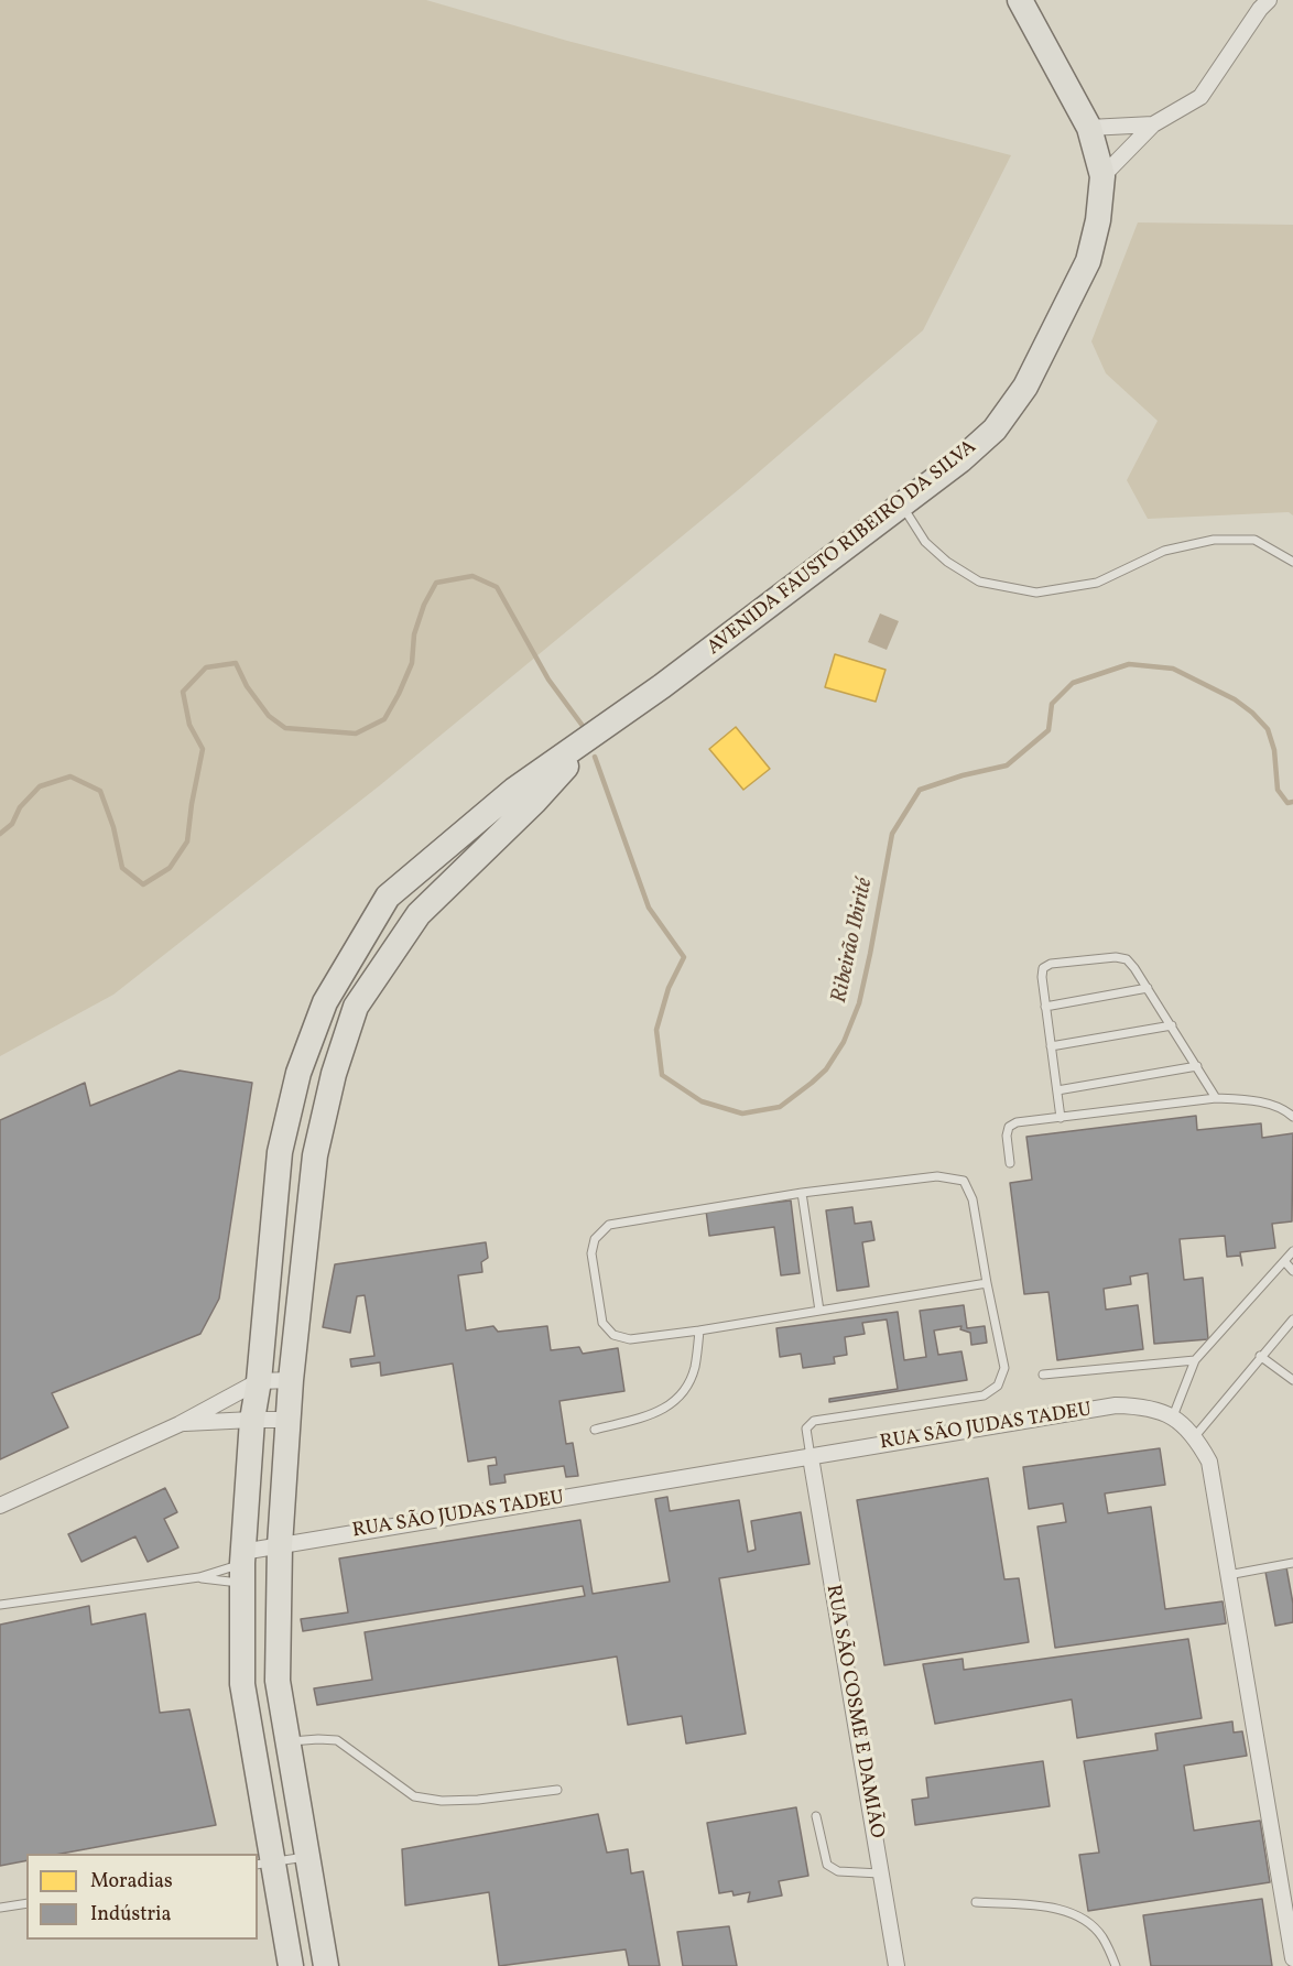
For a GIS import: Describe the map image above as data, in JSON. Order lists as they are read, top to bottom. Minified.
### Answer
{"streets":{"main road":["AVENIDA FAUSTO RIBEIRO DA SILVA"],"street":["RUA SÃO JUDAS TADEU","RUA SÃO COSME E DAMIÃO"]},"crossings":[["RUA SÃO JUDAS TADEU","RUA SÃO COSME E DAMIÃO"]],"water":["Ribeirão Ibirité"],"legend":["Moradias","Indústria"]}
